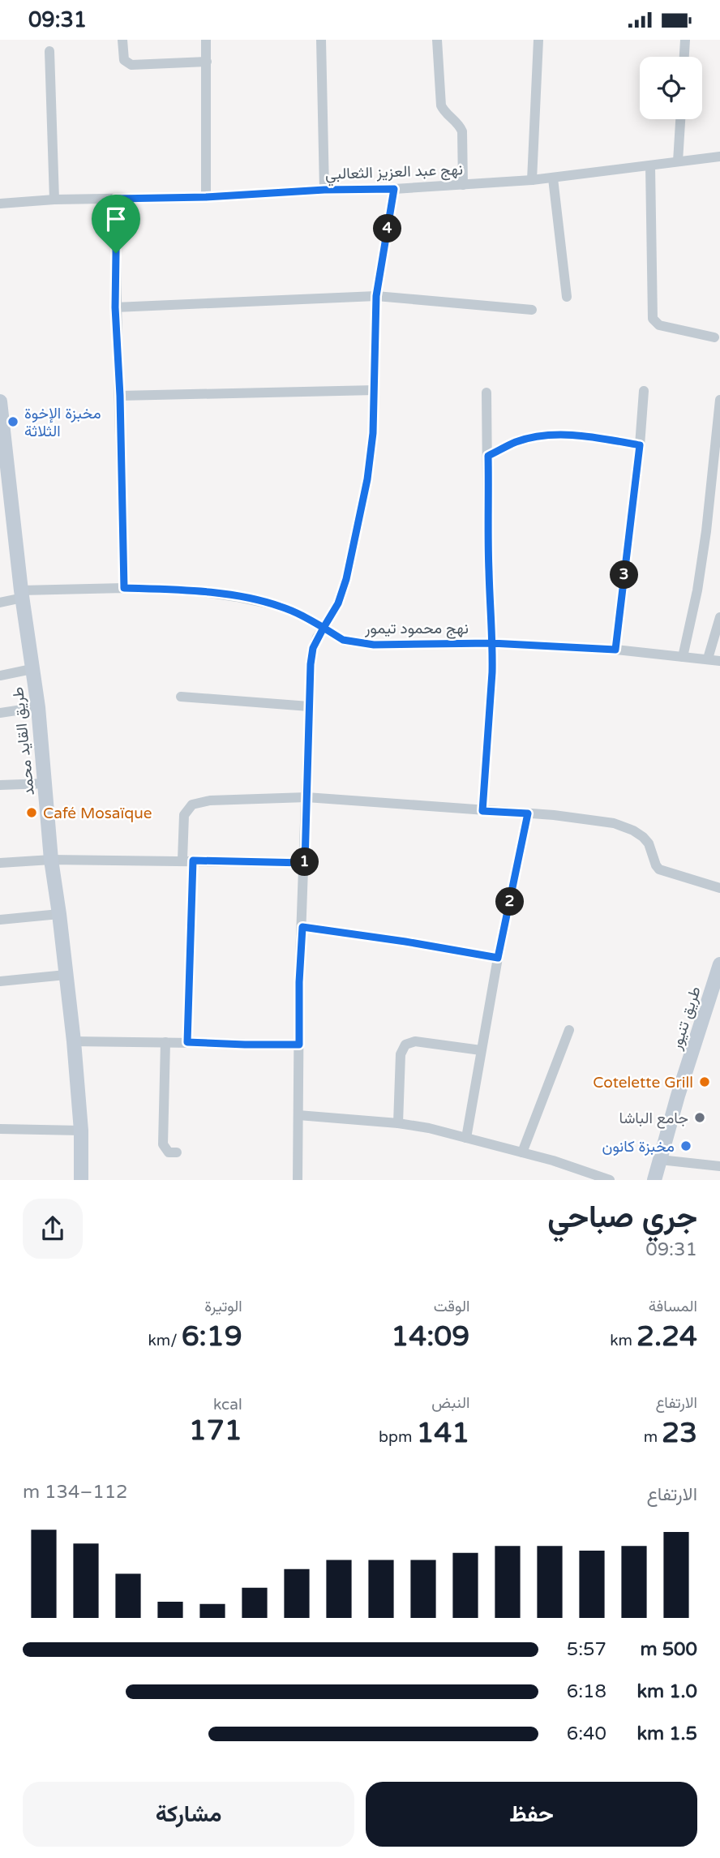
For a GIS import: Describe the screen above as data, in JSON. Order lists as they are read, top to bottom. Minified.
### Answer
{"streets":{"main road":["طريق القايد محمد","طريق تنيور"],"street":["نهج عبد العزيز الثعالبي","نهج محمود تيمور"]},"crossings":[["نهج محمود تيمور","طريق القايد محمد"]],"places":["مخبزة الإخوة الثلاثة","Café Mosaïque","Cotelette Grill","جامع الباشا","مخبزة كانون"],"page":{"status":"09:31","pins":["4","3","1","2"],"heading":["جري صباحي","09:31"],"stats":[["المسافة","2.24 km"],["الوقت","14:09"],["الوتيرة","6:19 /km"],["الارتفاع","23 m"],["النبض","141 bpm"],["kcal","171"]],"chart":["الارتفاع","112–134 m"],"list":[{"name":"500 m","note":"5:57"},{"name":"1.0 km","note":"6:18"},{"name":"1.5 km","note":"6:40"}],"buttons":["حفظ","مشاركة"]}}
